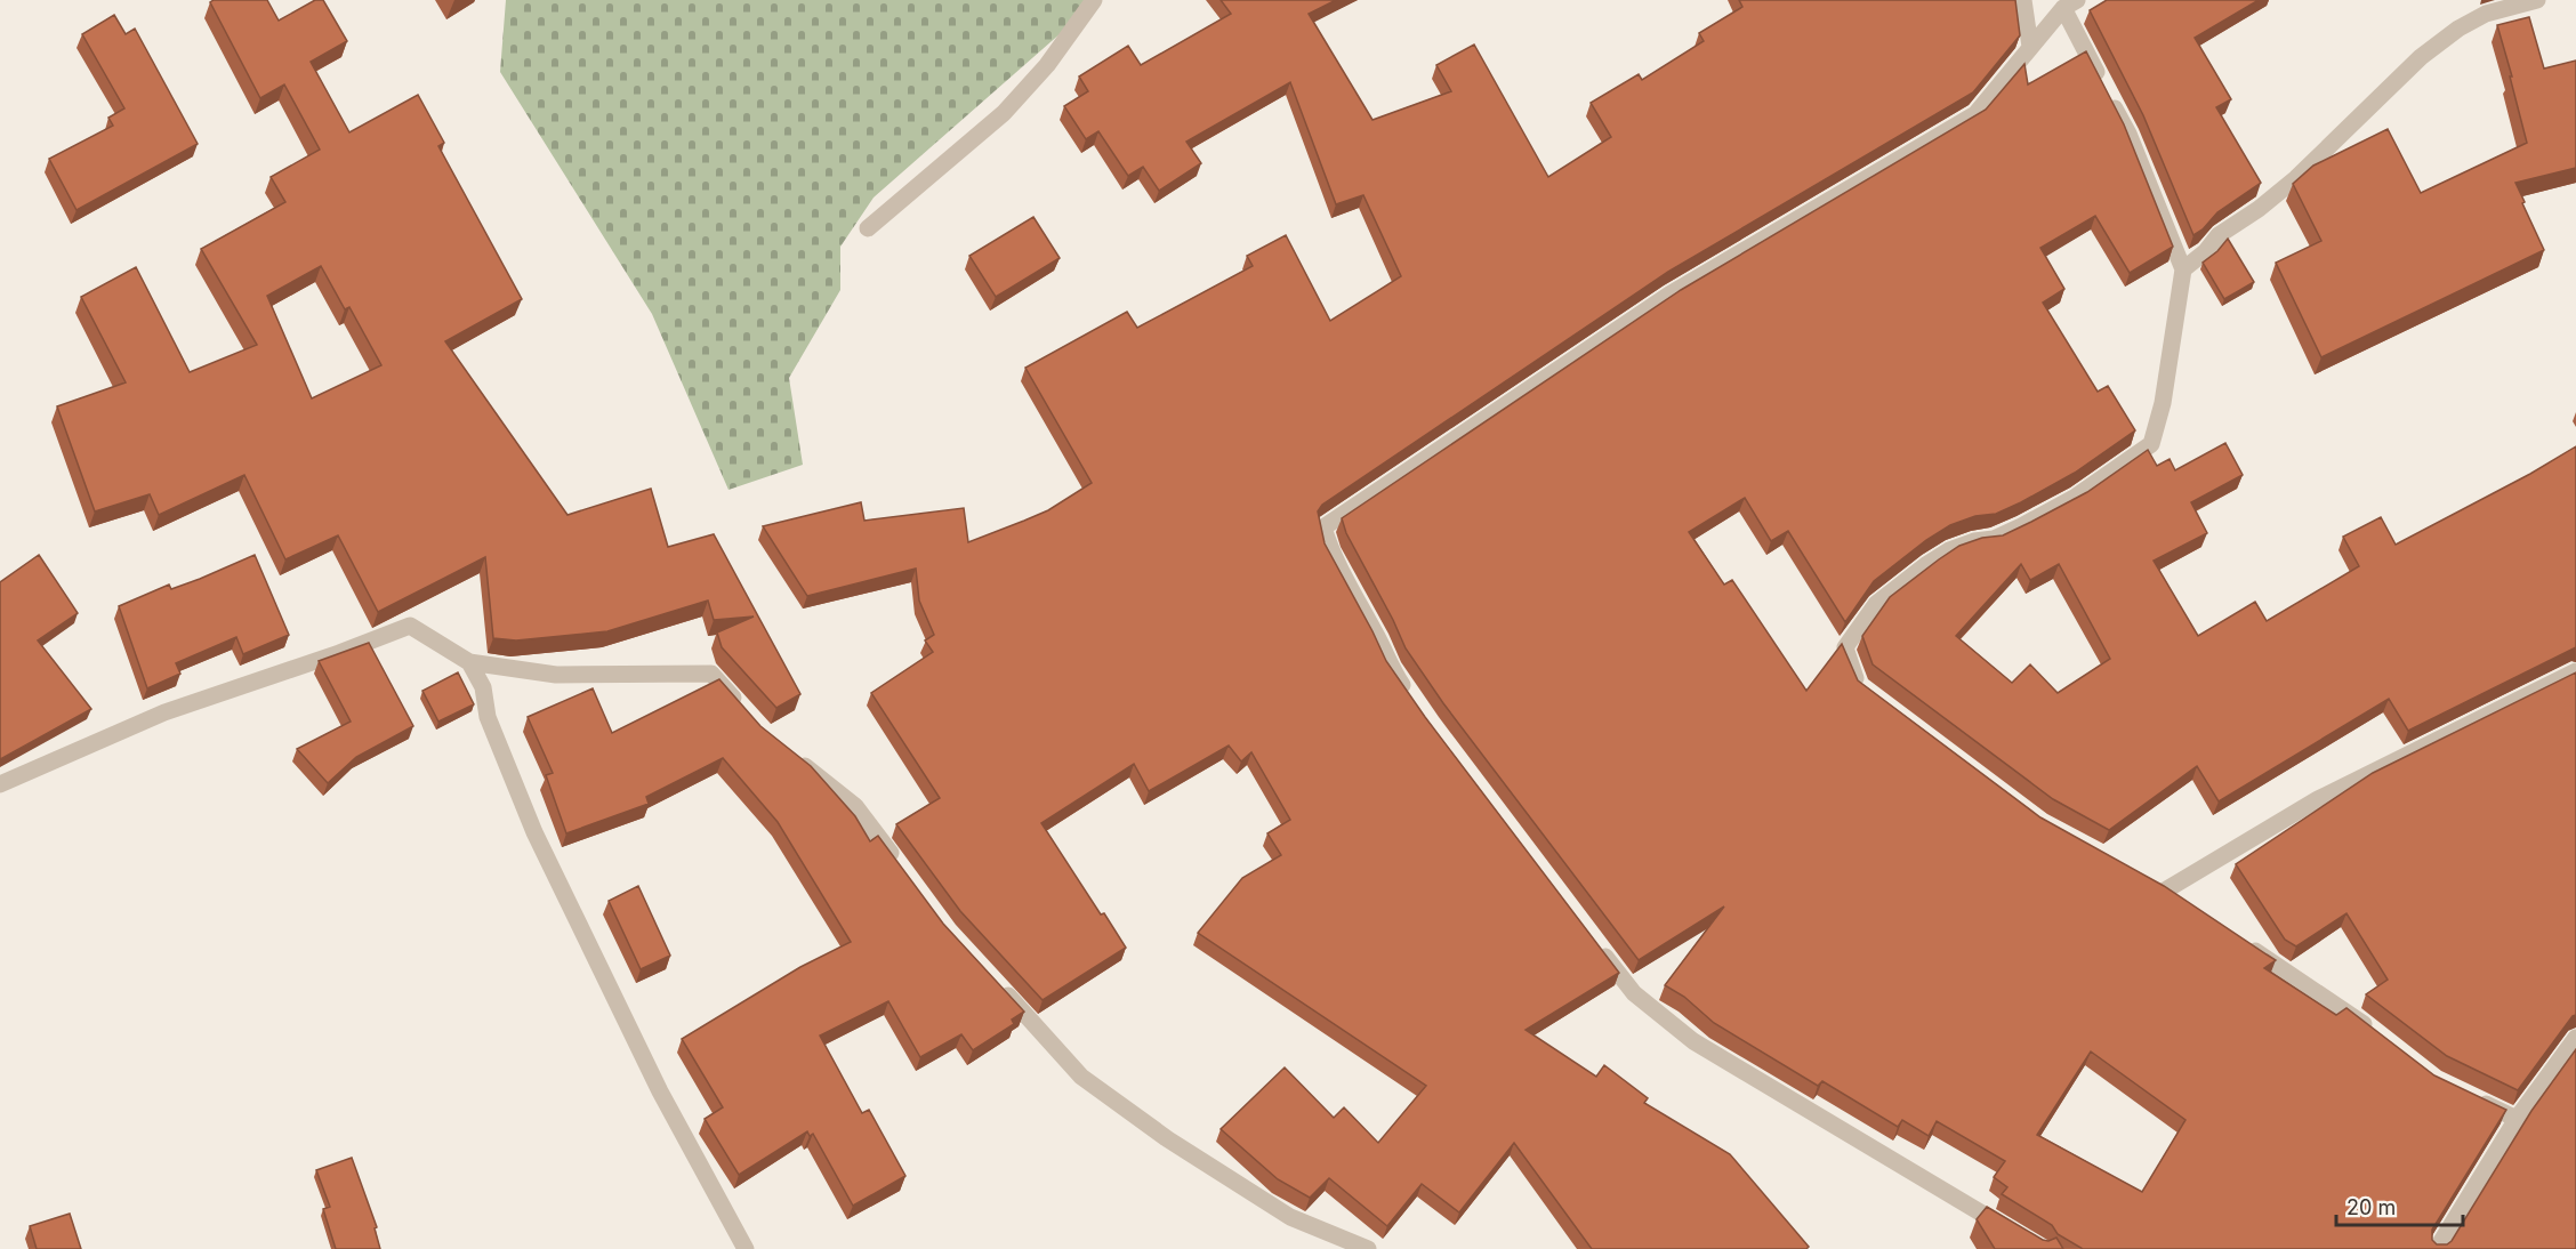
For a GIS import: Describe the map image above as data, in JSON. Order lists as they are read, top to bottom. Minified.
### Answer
{"scale_bar":"20 m"}
